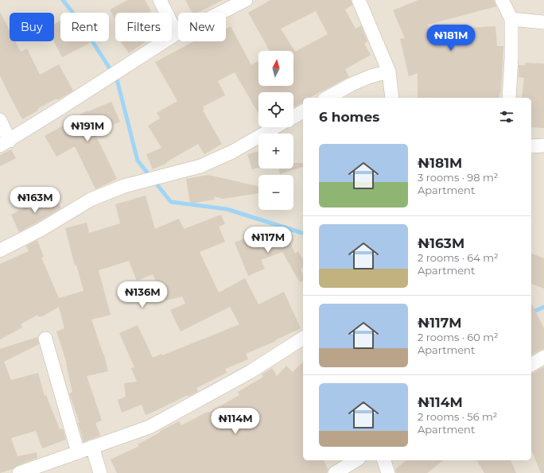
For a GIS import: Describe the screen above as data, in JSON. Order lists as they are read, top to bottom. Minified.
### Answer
{"north":"top","page":{"chip":["Buy","Rent","Filters","New"],"price":["₦181M","₦191M","₦163M","₦117M","₦136M","₦114M"],"map_buttons":["+","−"],"heading":"6 homes","list":[{"name":"₦181M","note":"3 rooms · 98 m² · Apartment"},{"name":"₦163M","note":"2 rooms · 64 m² · Apartment"},{"name":"₦117M","note":"2 rooms · 60 m² · Apartment"},{"name":"₦114M","note":"2 rooms · 56 m² · Apartment"}]}}
